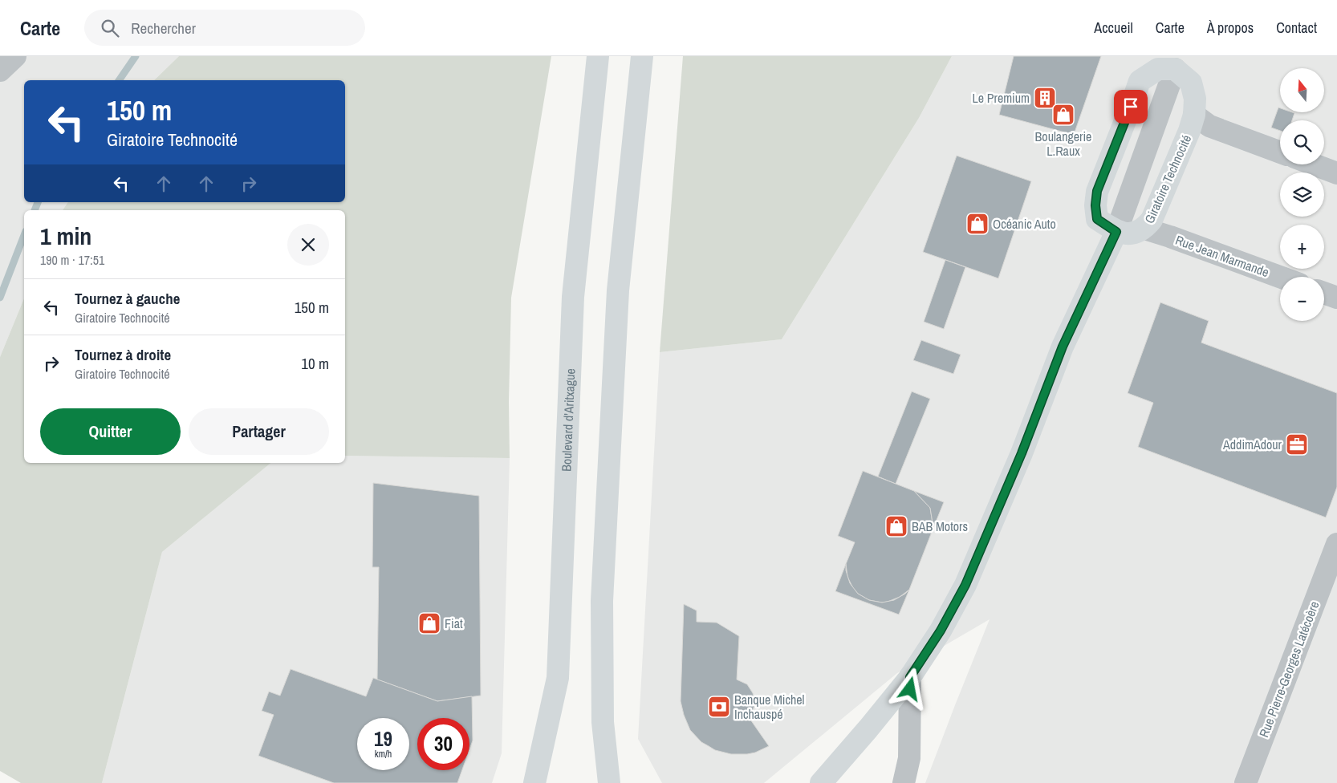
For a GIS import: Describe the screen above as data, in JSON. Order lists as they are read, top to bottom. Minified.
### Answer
{"streets":{"main road":["Giratoire Technocité","Boulevard d'Aritxague"],"street":["Rue Jean Marmande","Rue Pierre-Georges Latécoère"]},"crossings":[["Giratoire Technocité","Rue Jean Marmande"]],"places":{"building":["Le Premium"],"shop":["Boulangerie L.Raux","Océanic Auto","BAB Motors","Fiat"],"office":["AddimAdour"],"bank":["Banque Michel Inchauspé"]},"north":"top","page":{"header":"Carte","search":"Rechercher","nav":["Accueil","Carte","À propos","Contact"],"map_buttons":["+","−"],"turn":["150 m","Giratoire Technocité"],"heading":["1 min","190 m · 17:51"],"list":[{"name":"Tournez à gauche","note":"Giratoire Technocité","value":"150 m"},{"name":"Tournez à droite","note":"Giratoire Technocité","value":"10 m"}],"buttons":["Quitter","Partager"],"speed":"19 km/h","limit":"30"}}
